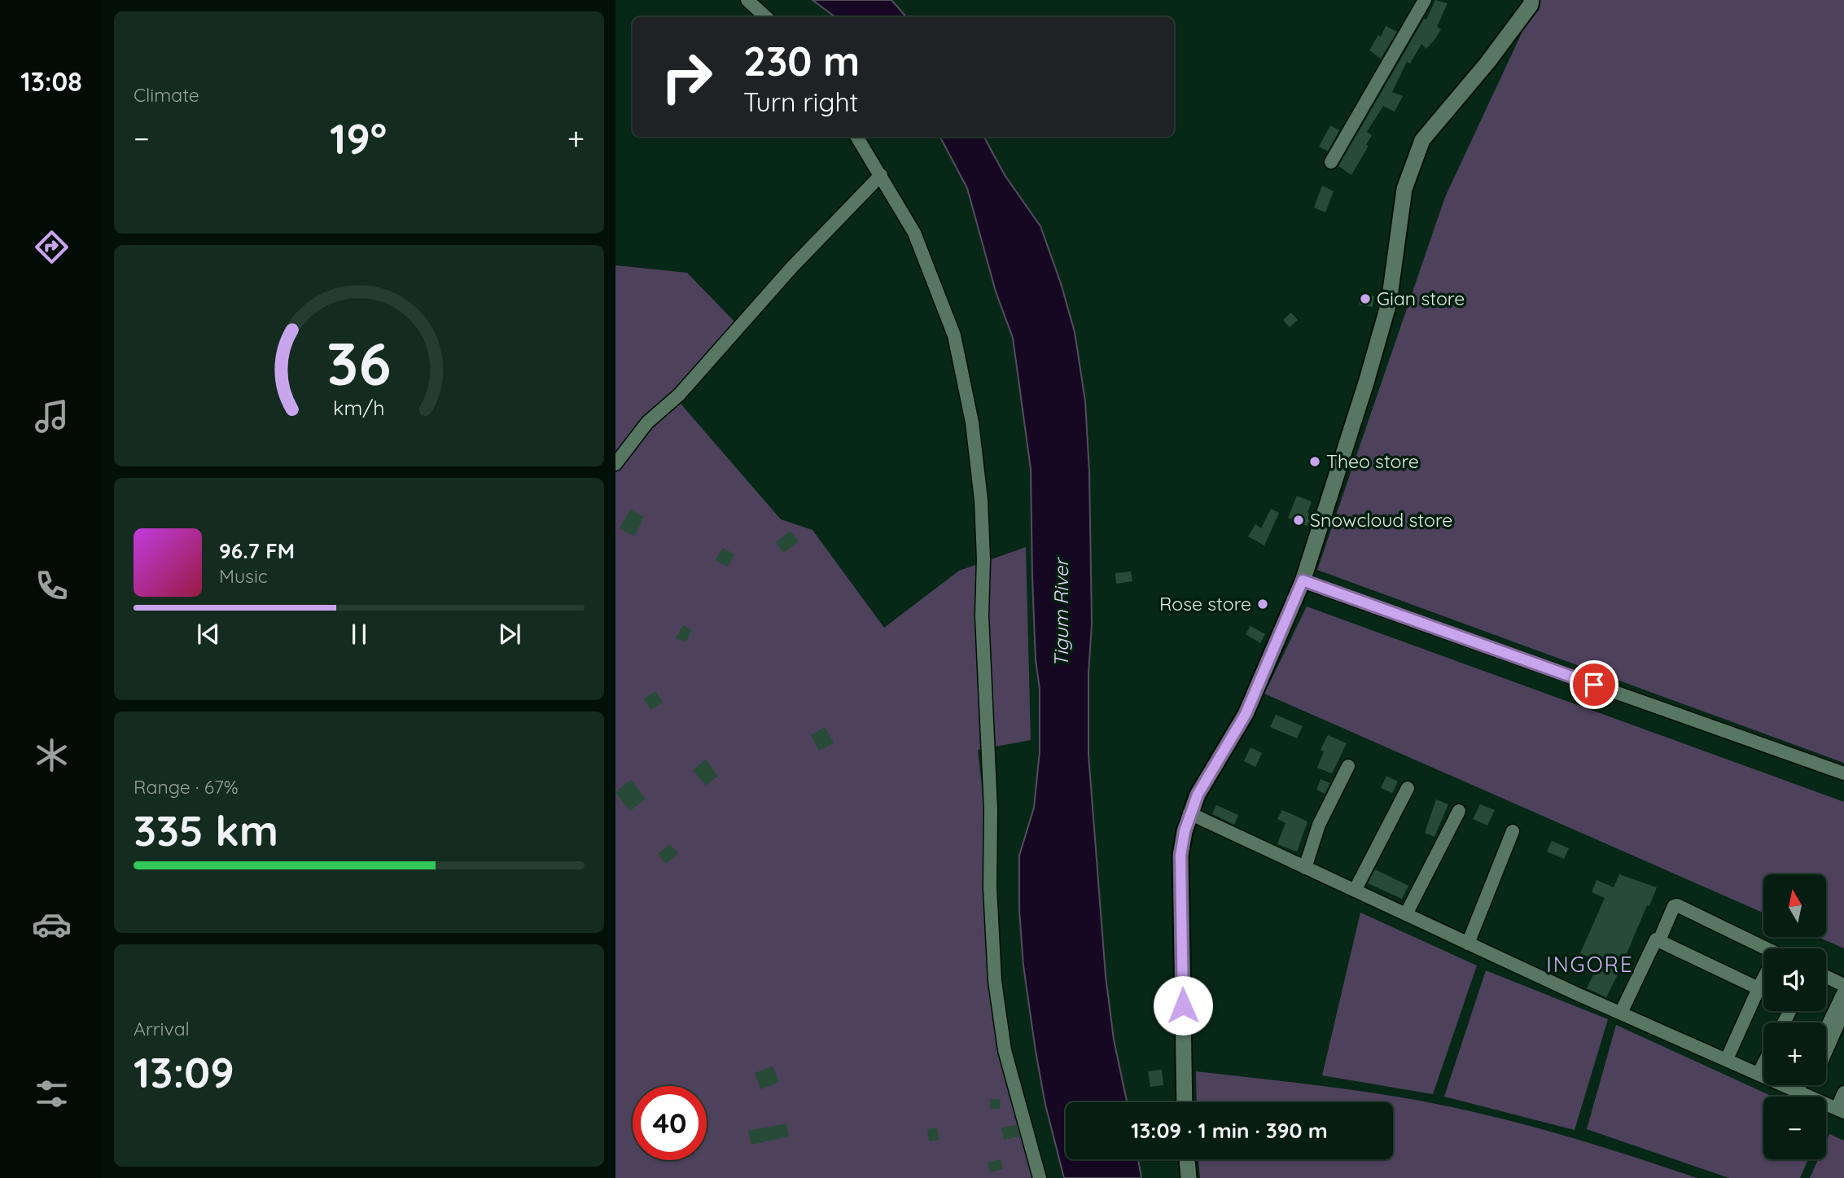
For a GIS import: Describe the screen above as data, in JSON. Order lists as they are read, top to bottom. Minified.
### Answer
{"districts":["INGORE"],"water":["Tigum River"],"places":["Gian store","Theo store","Snowcloud store","Rose store"],"north":"top","page":{"tabs":"13:08","tile":["Climate",["Range · 67%","335 km"],["Arrival","13:09"]],"turn":["230 m","Turn right"],"heat":["−","19°","+"],"song":["96.7 FM","Music"],"map_buttons":["+","−"],"limit":"40","trip":"13:09 · 1 min · 390 m","gauge":["36","km/h"]}}
